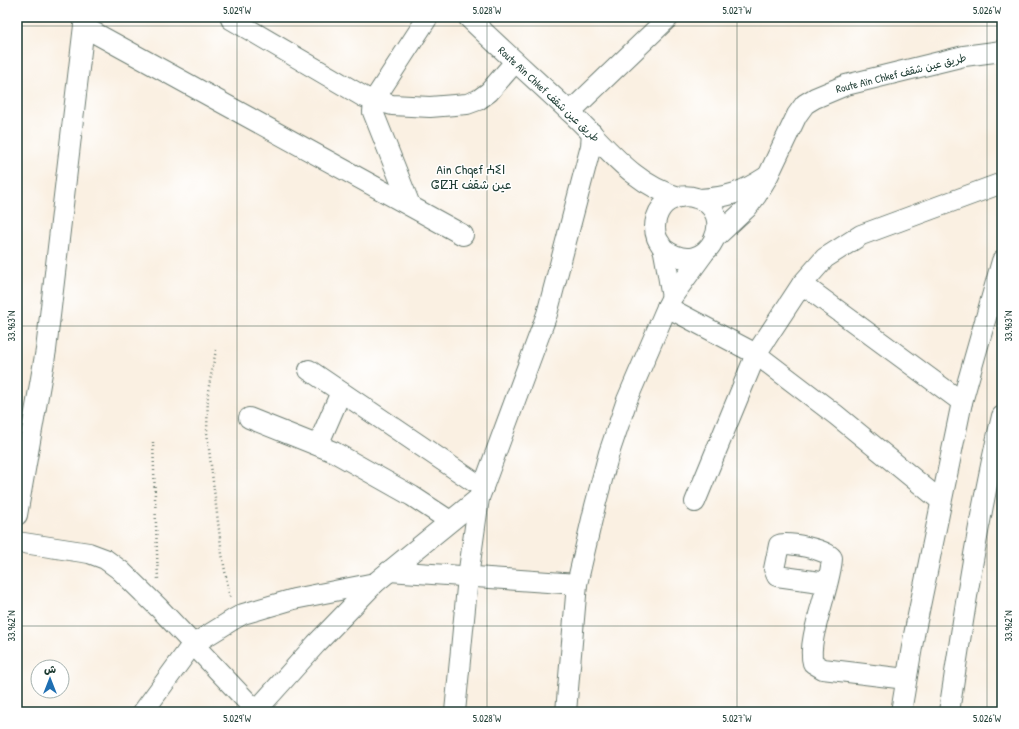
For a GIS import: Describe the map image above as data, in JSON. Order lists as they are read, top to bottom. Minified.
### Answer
{"streets":{"street":["Route Aïn Chkef طريق عين شقف"]},"districts":["Ain Chqef ⵄⵉⵏ ⵛⵇⴼ عين شقف"],"north":"top","coordinates":["5.029°W","5.028°W","5.027°W","5.026°W","33.963°N","33.962°N"]}
